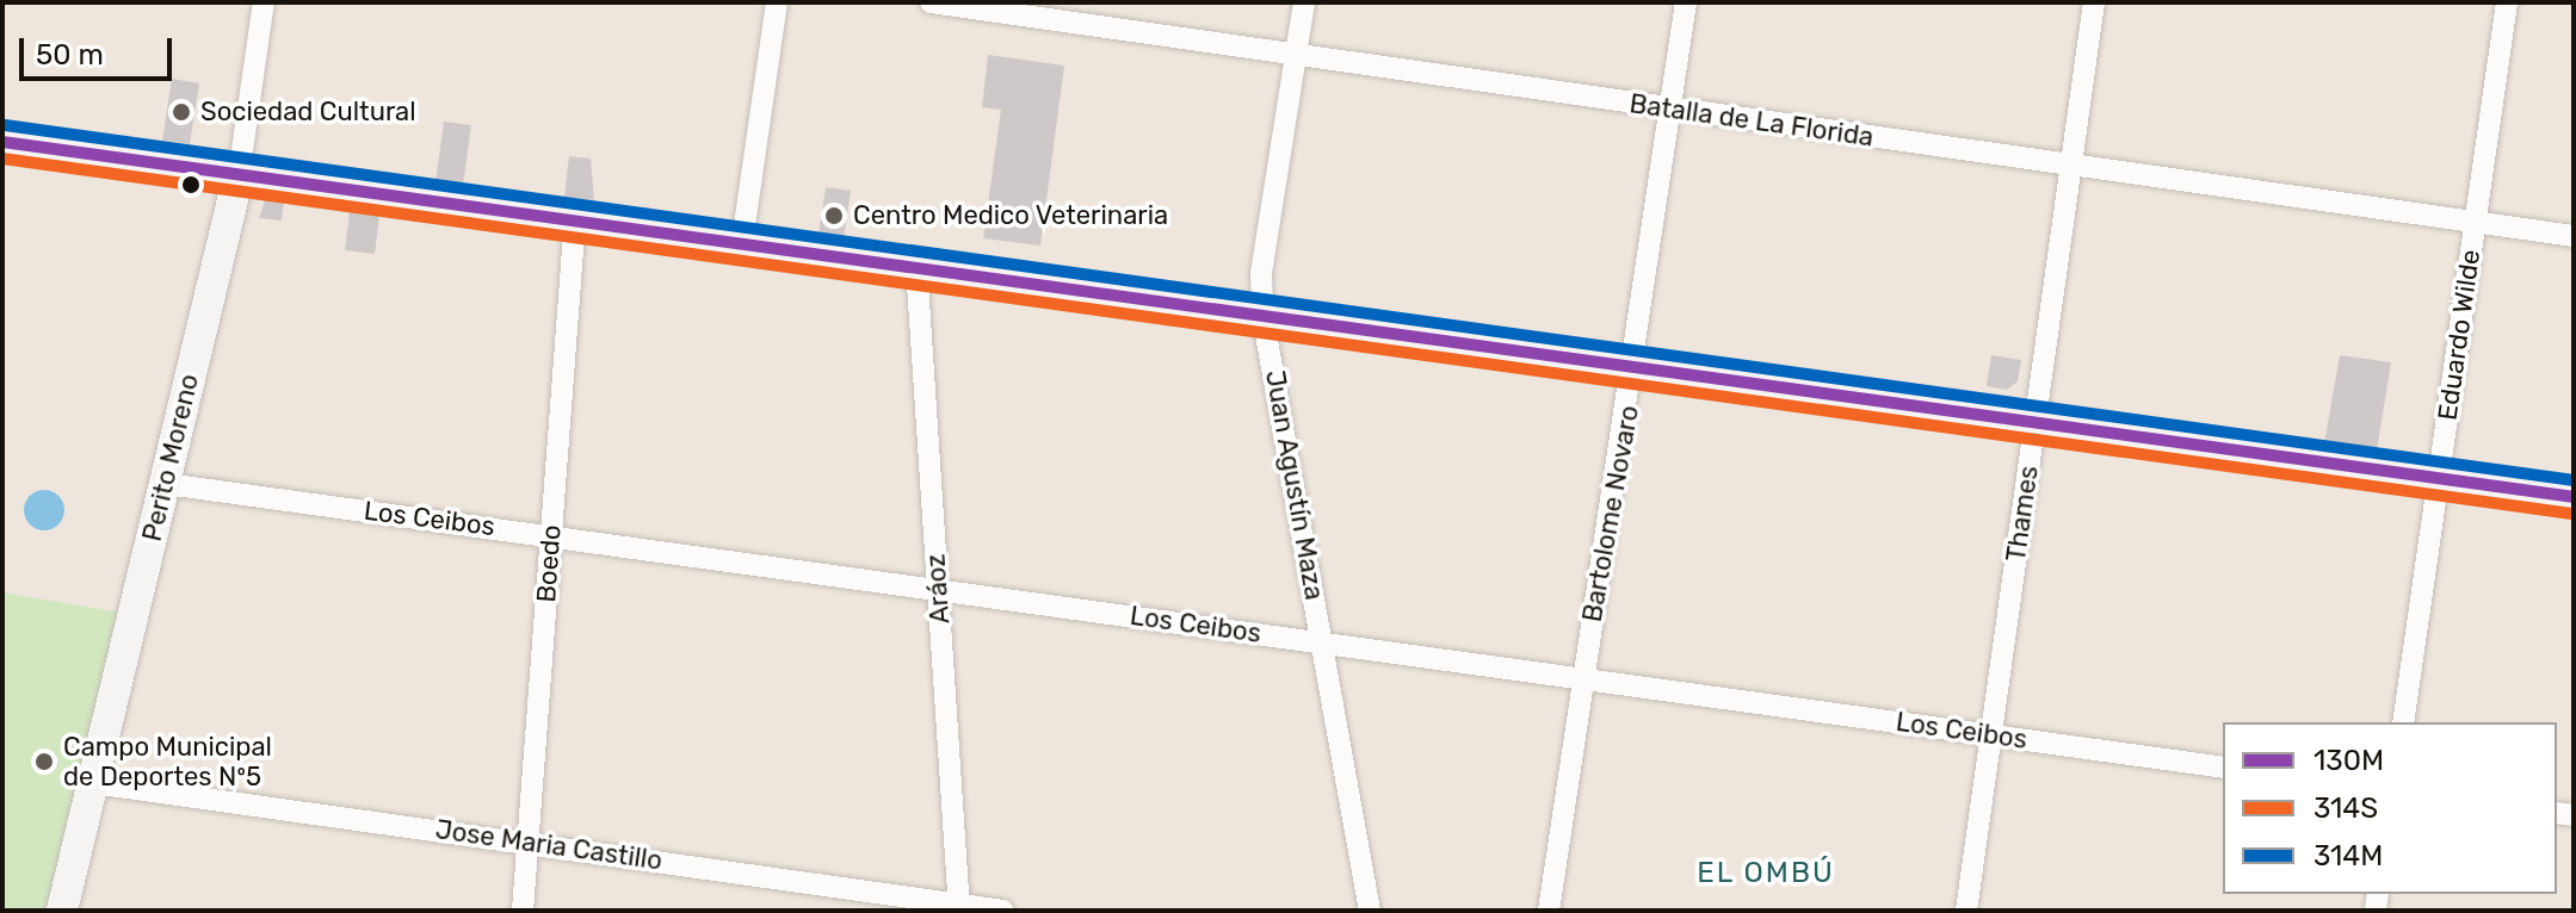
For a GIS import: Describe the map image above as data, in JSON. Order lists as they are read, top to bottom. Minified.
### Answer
{"streets":{"main road":["Perito Moreno"],"street":["Batalla de La Florida","Eduardo Wilde","Juan Agustín Maza","Bartolome Novaro","Thames","Los Ceibos","Boedo","Aráoz","Jose Maria Castillo"]},"crossings":[["Batalla de La Florida","Eduardo Wilde"],["Batalla de La Florida","Juan Agustín Maza"],["Batalla de La Florida","Bartolome Novaro"],["Batalla de La Florida","Thames"],["Perito Moreno","Los Ceibos"],["Perito Moreno","Jose Maria Castillo"],["Juan Agustín Maza","Los Ceibos"],["Bartolome Novaro","Los Ceibos"],["Thames","Los Ceibos"],["Los Ceibos","Boedo"],["Los Ceibos","Aráoz"],["Boedo","Jose Maria Castillo"],["Aráoz","Jose Maria Castillo"]],"districts":["EL OMBÚ"],"places":["Sociedad Cultural","Centro Medico Veterinaria","Campo Municipal de Deportes Nº5"],"lines":["transit line 314M","transit line 130M","transit line 314S"],"legend":["130M","314S","314M"],"scale_bar":"50 m"}
